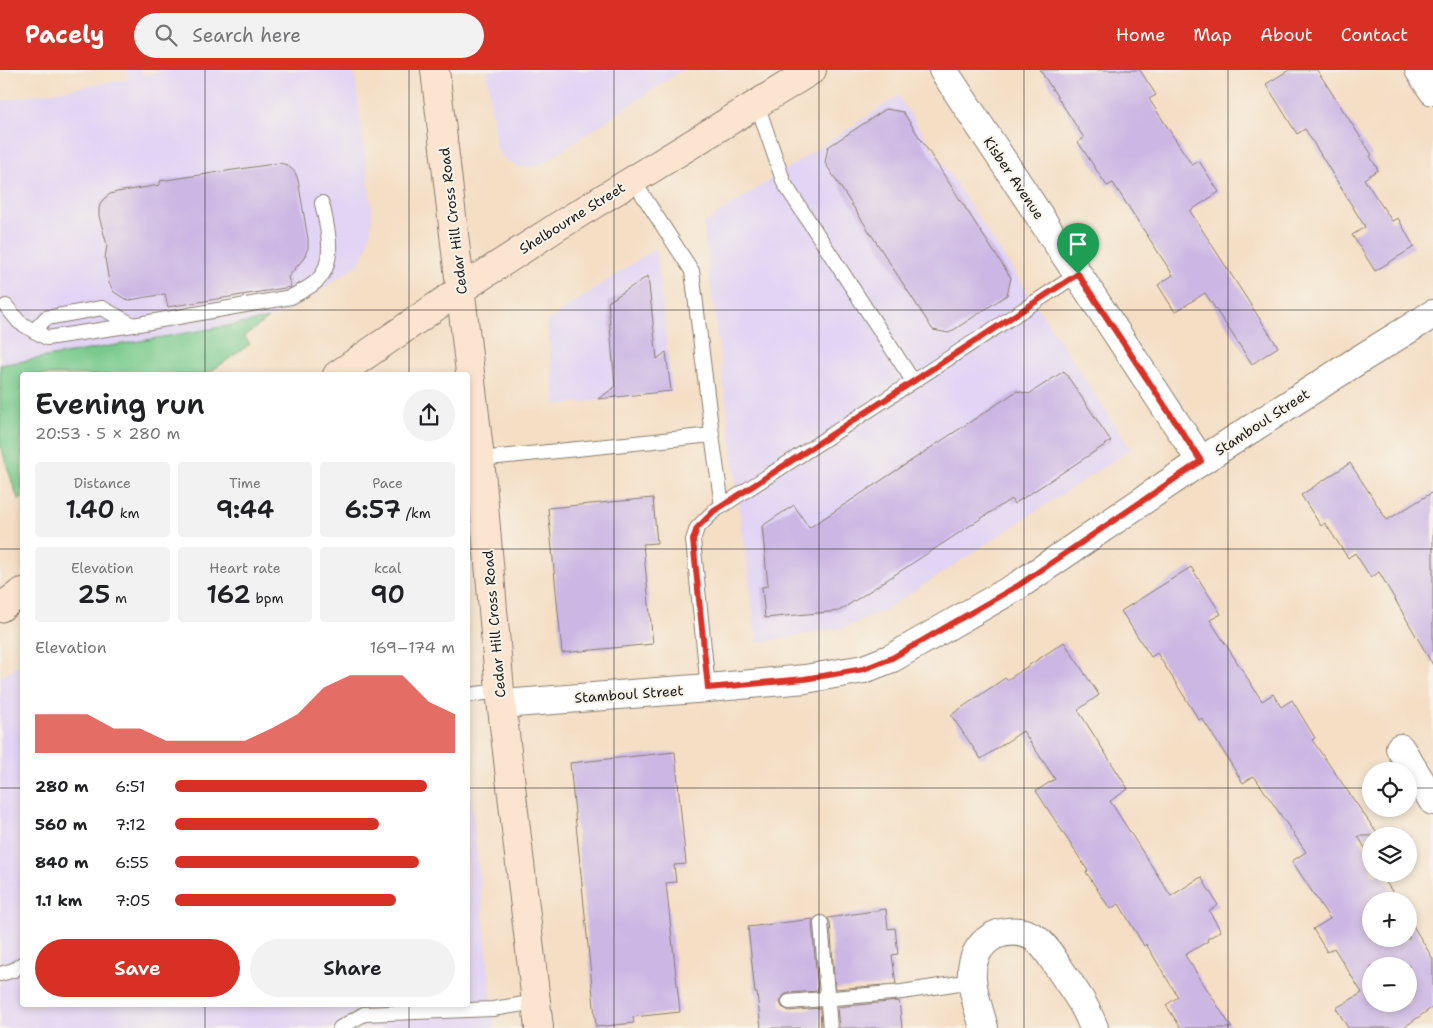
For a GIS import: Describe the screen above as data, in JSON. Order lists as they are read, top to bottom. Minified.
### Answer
{"streets":{"main road":["Shelbourne Street","Cedar Hill Cross Road"],"street":["Kisber Avenue","Stamboul Street"]},"crossings":[["Kisber Avenue","Stamboul Street"],["Shelbourne Street","Cedar Hill Cross Road"],["Cedar Hill Cross Road","Stamboul Street"]],"page":{"header":"Pacely","search":"Search here","nav":["Home","Map","About","Contact"],"heading":["Evening run","20:53 · 5 × 280 m"],"stats":[["Distance","1.40 km"],["Time","9:44"],["Pace","6:57 /km"],["Elevation","25 m"],["Heart rate","162 bpm"],["kcal","90"]],"chart":["Elevation","169–174 m"],"map_buttons":["+","−"],"list":[{"name":"280 m","note":"6:51"},{"name":"560 m","note":"7:12"},{"name":"840 m","note":"6:55"},{"name":"1.1 km","note":"7:05"}],"buttons":["Save","Share"]}}
